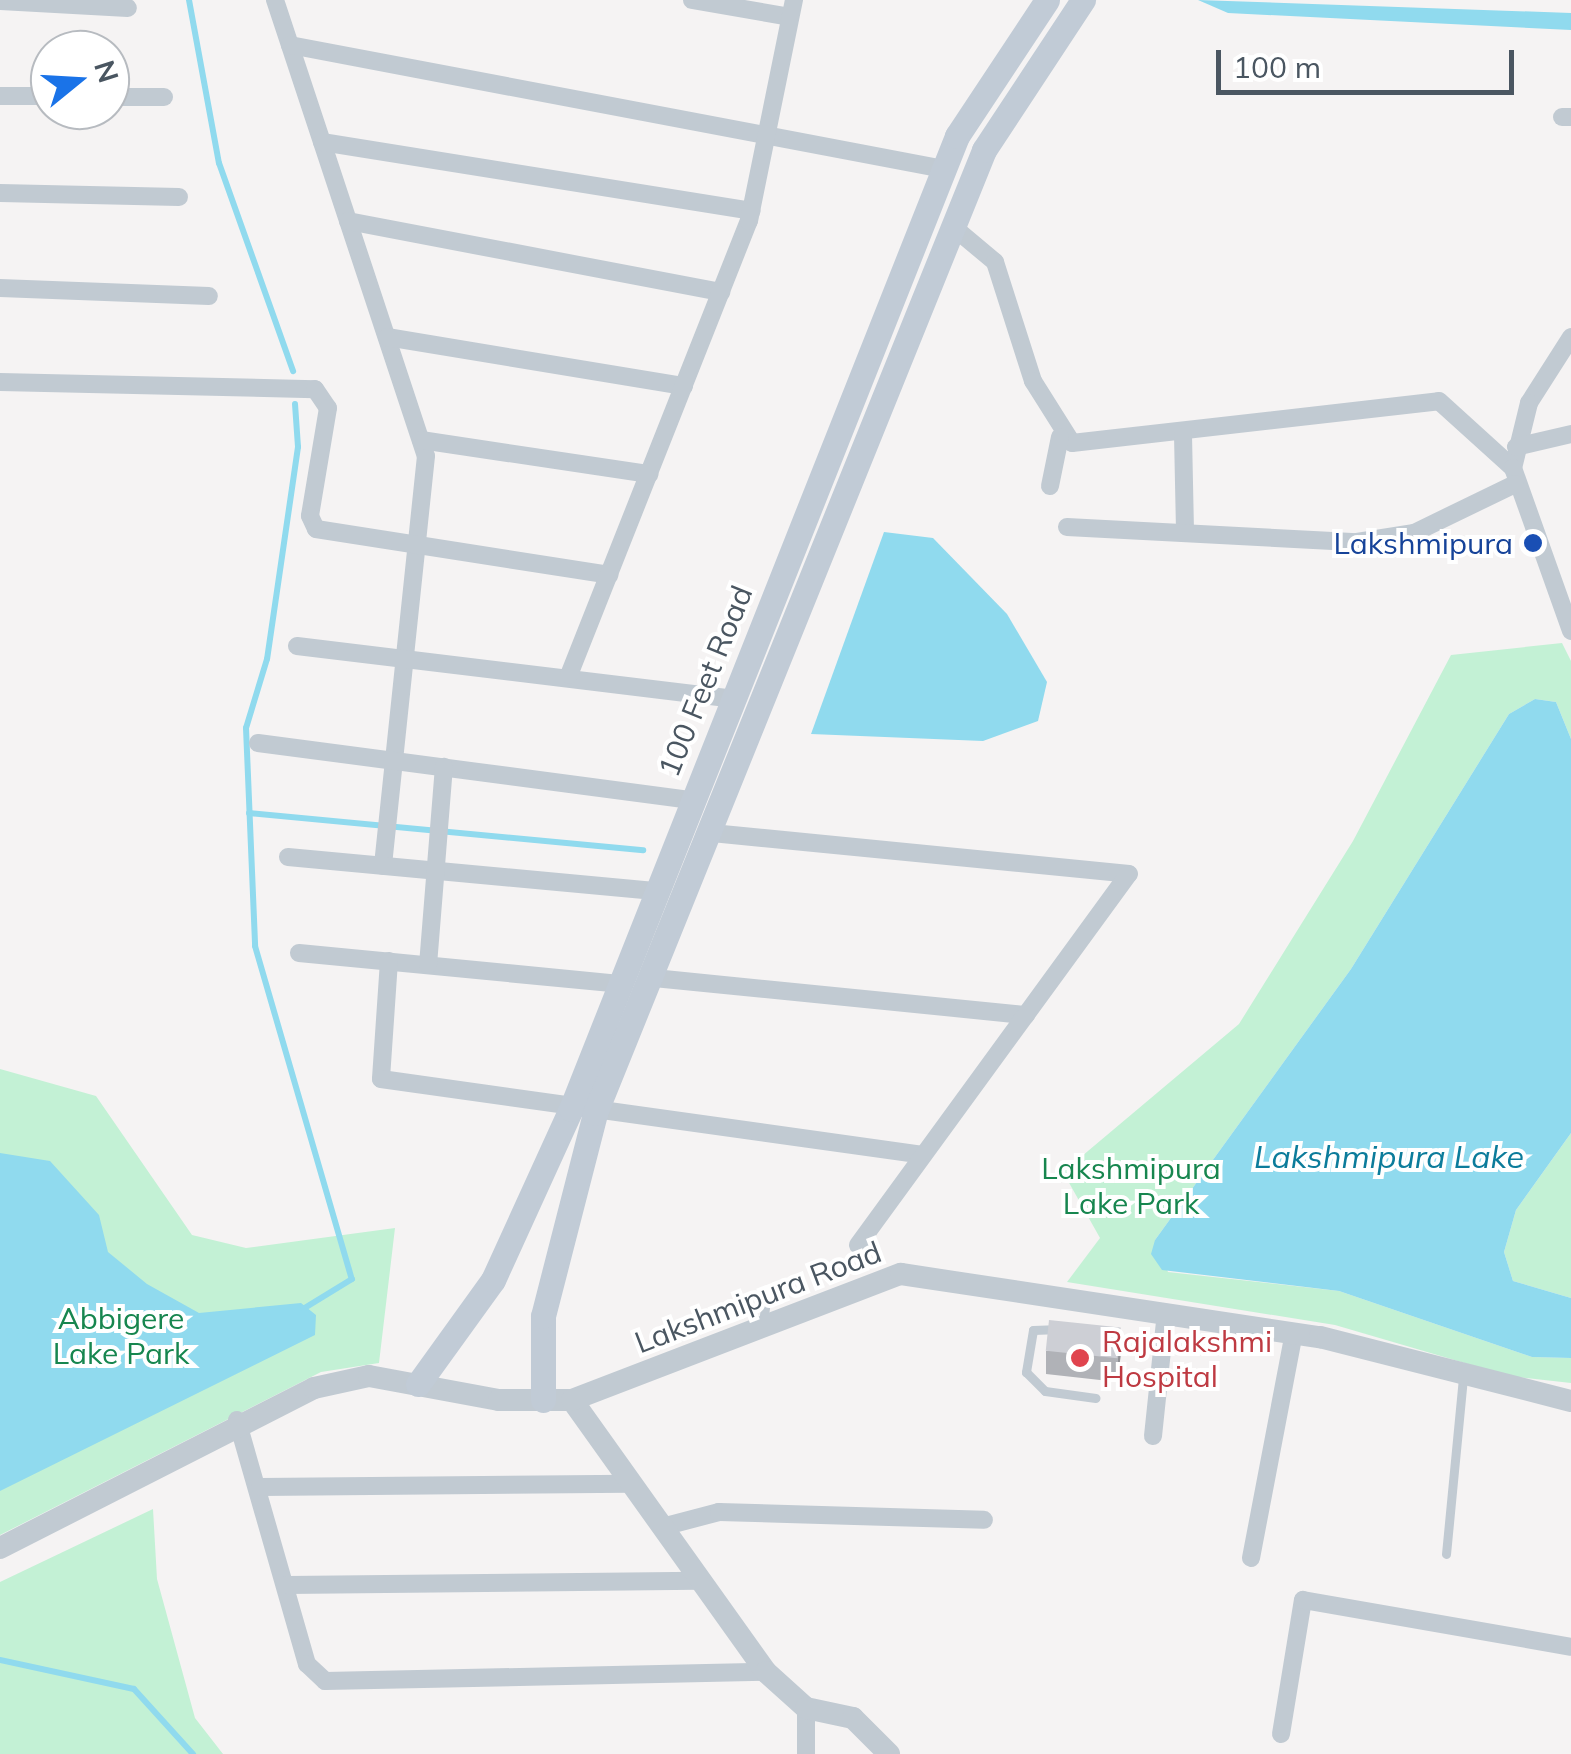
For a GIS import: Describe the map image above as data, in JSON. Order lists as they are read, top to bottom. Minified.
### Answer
{"streets":{"main road":["100 Feet Road"],"street":["Lakshmipura Road"]},"crossings":[["100 Feet Road","Lakshmipura Road"]],"water":["Lakshmipura Lake"],"parks":["Lakshmipura Lake Park","Abbigere Lake Park"],"places":["Lakshmipura","Rajalakshmi Hospital"],"scale_bar":"100 m","north":"right"}
